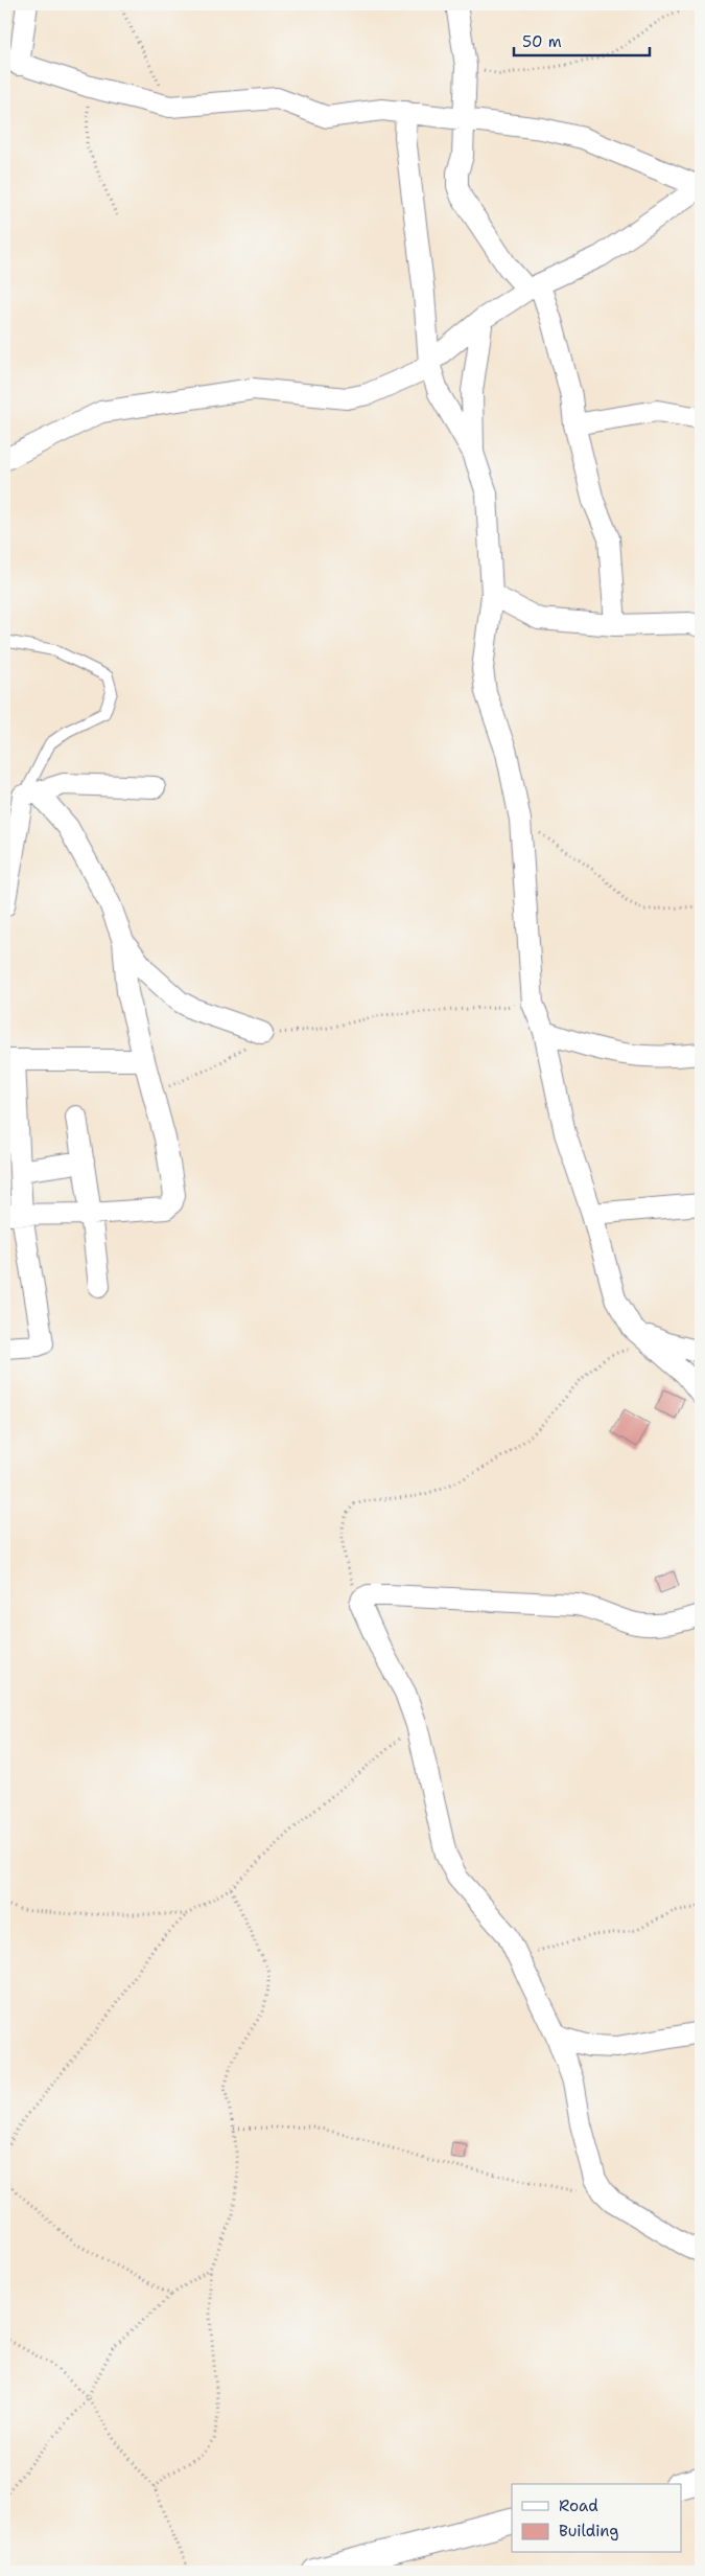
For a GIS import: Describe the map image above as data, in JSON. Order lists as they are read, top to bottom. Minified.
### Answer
{"legend":["Road","Building"],"scale_bar":"50 m"}
